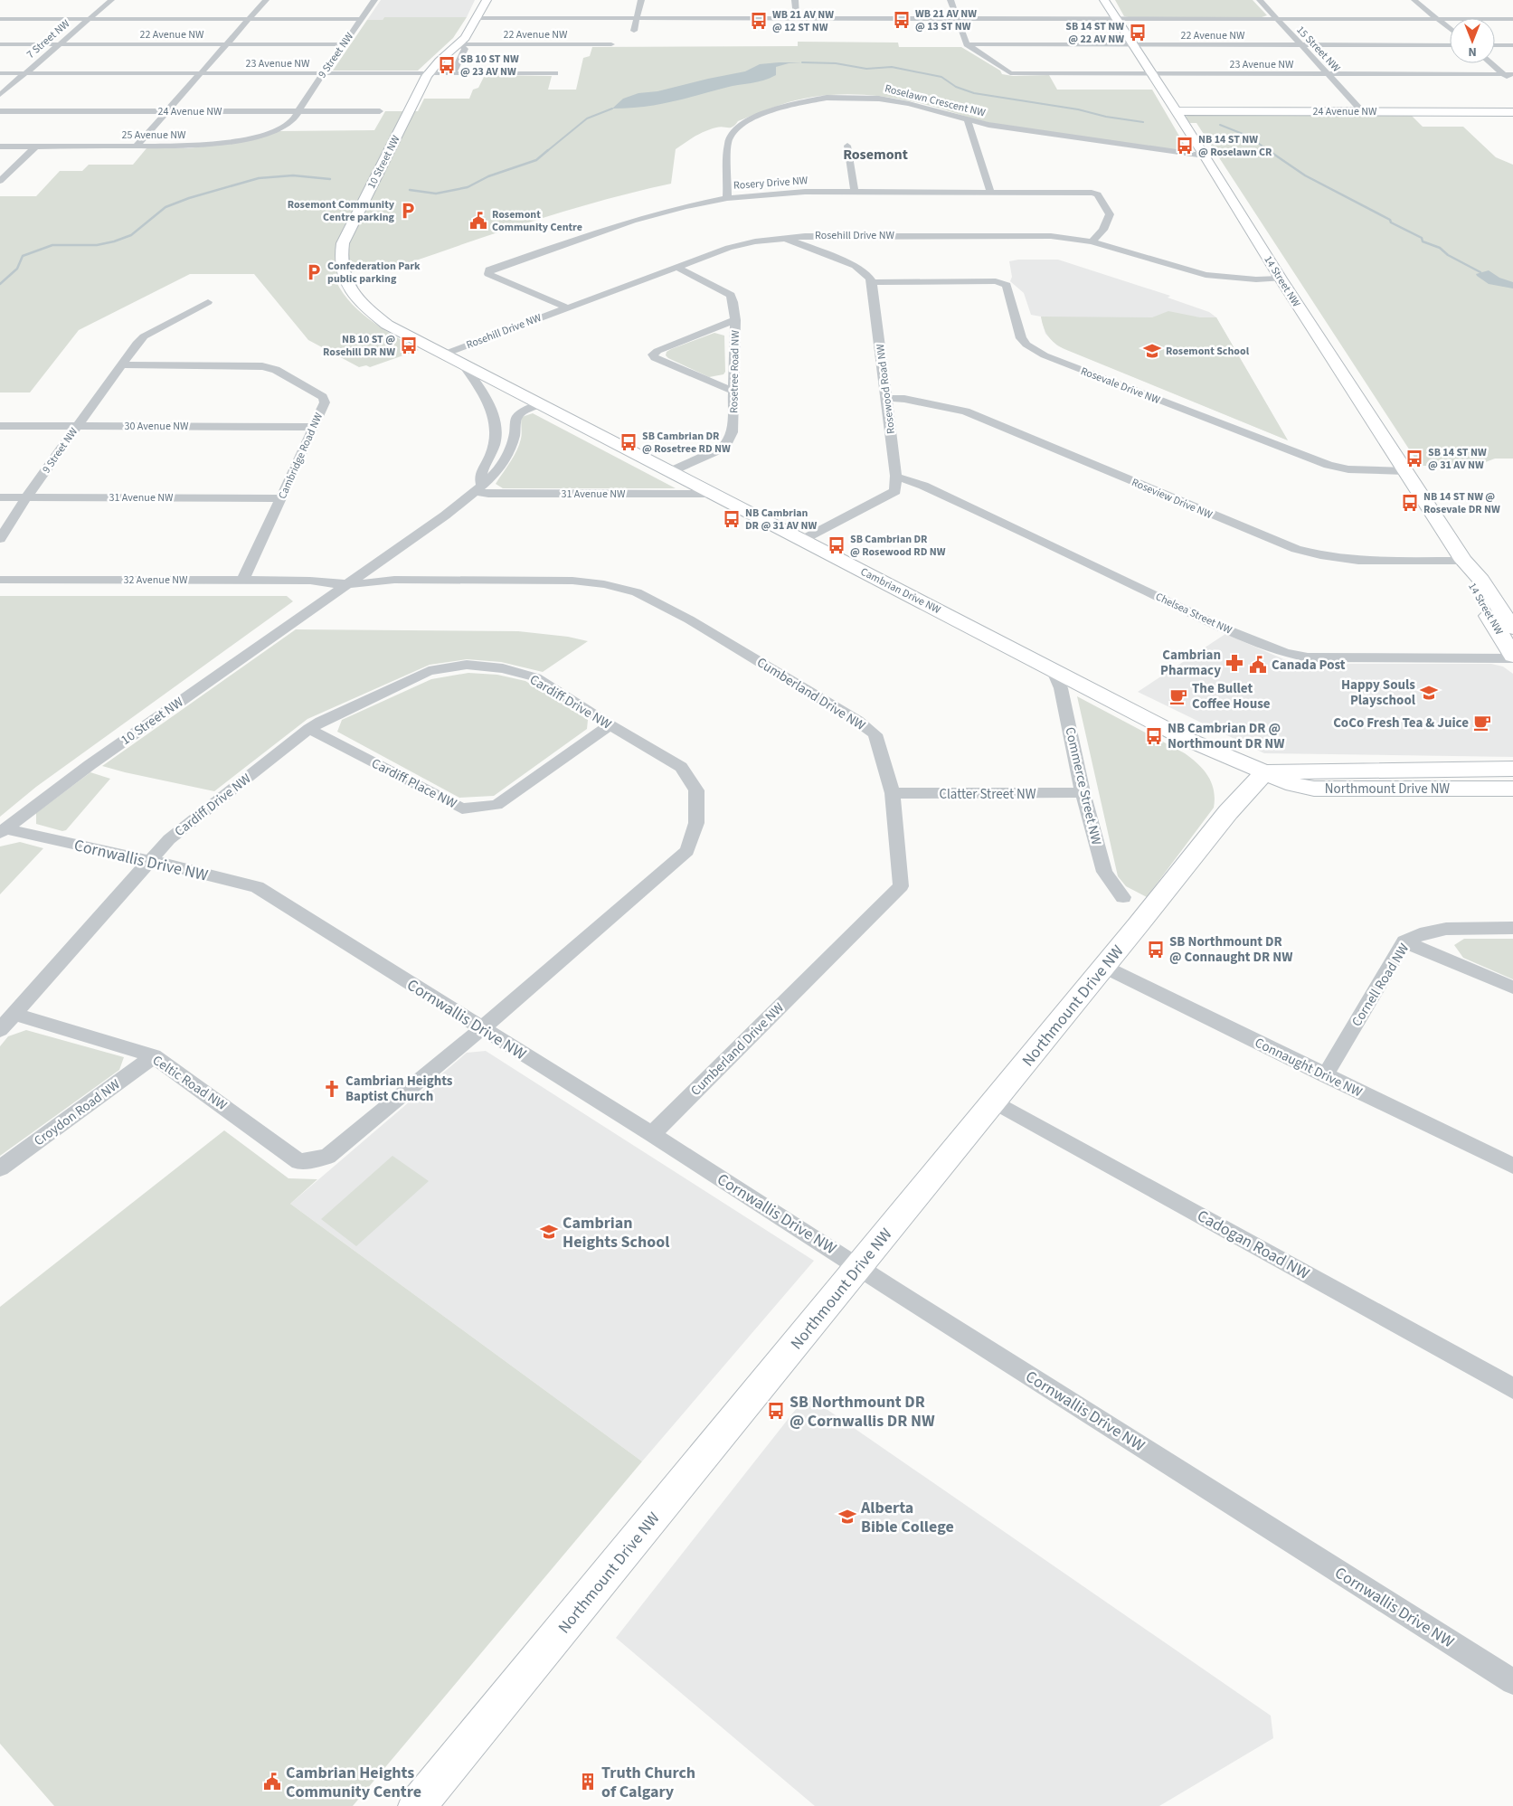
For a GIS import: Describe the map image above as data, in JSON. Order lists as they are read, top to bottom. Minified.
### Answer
{"streets":{"street":["22 Avenue NW","7 Street NW","15 Street NW","9 Street NW","23 Avenue NW","Roselawn Crescent NW","24 Avenue NW","25 Avenue NW","10 Street NW","Rosery Drive NW","Rosehill Drive NW","14 Street NW","Rosetree Road NW","Rosevale Drive NW","Rosewood Road NW","30 Avenue NW","Cambridge Road NW","31 Avenue NW","Roseview Drive NW","32 Avenue NW","Cambrian Drive NW","Chelsea Street NW","Cumberland Drive NW","Cardiff Drive NW","Cardiff Place NW","Commerce Street NW","Northmount Drive NW","Clatter Street NW","Cornwallis Drive NW","Cornell Road NW","Connaught Drive NW","Celtic Road NW","Croydon Road NW","Cadogan Road NW"]},"crossings":[["22 Avenue NW","7 Street NW"],["22 Avenue NW","15 Street NW"],["22 Avenue NW","9 Street NW"],["22 Avenue NW","23 Avenue NW"],["22 Avenue NW","10 Street NW"],["22 Avenue NW","14 Street NW"],["7 Street NW","23 Avenue NW"],["15 Street NW","23 Avenue NW"],["15 Street NW","24 Avenue NW"],["9 Street NW","23 Avenue NW"],["9 Street NW","24 Avenue NW"],["9 Street NW","25 Avenue NW"],["9 Street NW","30 Avenue NW"],["9 Street NW","Cambridge Road NW"],["9 Street NW","31 Avenue NW"],["23 Avenue NW","10 Street NW"],["23 Avenue NW","14 Street NW"],["Roselawn Crescent NW","Rosery Drive NW"],["Roselawn Crescent NW","14 Street NW"],["24 Avenue NW","25 Avenue NW"],["24 Avenue NW","14 Street NW"],["10 Street NW","Rosehill Drive NW"],["10 Street NW","31 Avenue NW"],["10 Street NW","32 Avenue NW"],["10 Street NW","Cambrian Drive NW"],["10 Street NW","Cumberland Drive NW"],["10 Street NW","Cornwallis Drive NW"],["Rosery Drive NW","Rosehill Drive NW"],["Rosehill Drive NW","14 Street NW"],["Rosehill Drive NW","Rosetree Road NW"],["14 Street NW","Rosevale Drive NW"],["14 Street NW","Roseview Drive NW"],["14 Street NW","Chelsea Street NW"],["Rosetree Road NW","Cambrian Drive NW"],["Rosevale Drive NW","Rosewood Road NW"],["Rosewood Road NW","Roseview Drive NW"],["Rosewood Road NW","Chelsea Street NW"],["30 Avenue NW","Cambridge Road NW"],["Cambridge Road NW","31 Avenue NW"],["Cambridge Road NW","32 Avenue NW"],["31 Avenue NW","Cambrian Drive NW"],["32 Avenue NW","Cumberland Drive NW"],["Cambrian Drive NW","Commerce Street NW"],["Cambrian Drive NW","Northmount Drive NW"],["Cumberland Drive NW","Clatter Street NW"],["Cumberland Drive NW","Cornwallis Drive NW"],["Cardiff Drive NW","Cardiff Place NW"],["Cardiff Drive NW","Cornwallis Drive NW"],["Cardiff Drive NW","Celtic Road NW"],["Commerce Street NW","Clatter Street NW"],["Northmount Drive NW","Cornwallis Drive NW"],["Northmount Drive NW","Connaught Drive NW"],["Northmount Drive NW","Cadogan Road NW"],["Cornell Road NW","Connaught Drive NW"],["Celtic Road NW","Croydon Road NW"]],"districts":["Rosemont"],"places":{"bus stop":["WB 21 AV NW @ 13 ST NW","WB 21 AV NW @ 12 ST NW","SB 14 ST NW @ 22 AV NW","SB 10 ST NW @ 23 AV NW","NB 14 ST NW @ Roselawn CR","NB 10 ST @ Rosehill DR NW","SB Cambrian DR @ Rosetree RD NW","SB 14 ST NW @ 31 AV NW","NB 14 ST NW @ Rosevale DR NW","NB Cambrian DR @ 31 AV NW","SB Cambrian DR @ Rosewood RD NW","NB Cambrian DR @ Northmount DR NW","SB Northmount DR @ Connaught DR NW","SB Northmount DR @ Cornwallis DR NW"],"parking":["Rosemont Community Centre parking","Confederation Park public parking"],"public building":["Rosemont Community Centre","Canada Post","Cambrian Heights Community Centre"],"school or university":["Rosemont School","Happy Souls Playschool","Cambrian Heights School","Alberta Bible College"],"pharmacy":["Cambrian Pharmacy"],"cafe":["The Bullet Coffee House","CoCo Fresh Tea & Juice"],"church":["Cambrian Heights Baptist Church"],"building":["Truth Church of Calgary"]},"north":"bottom"}
